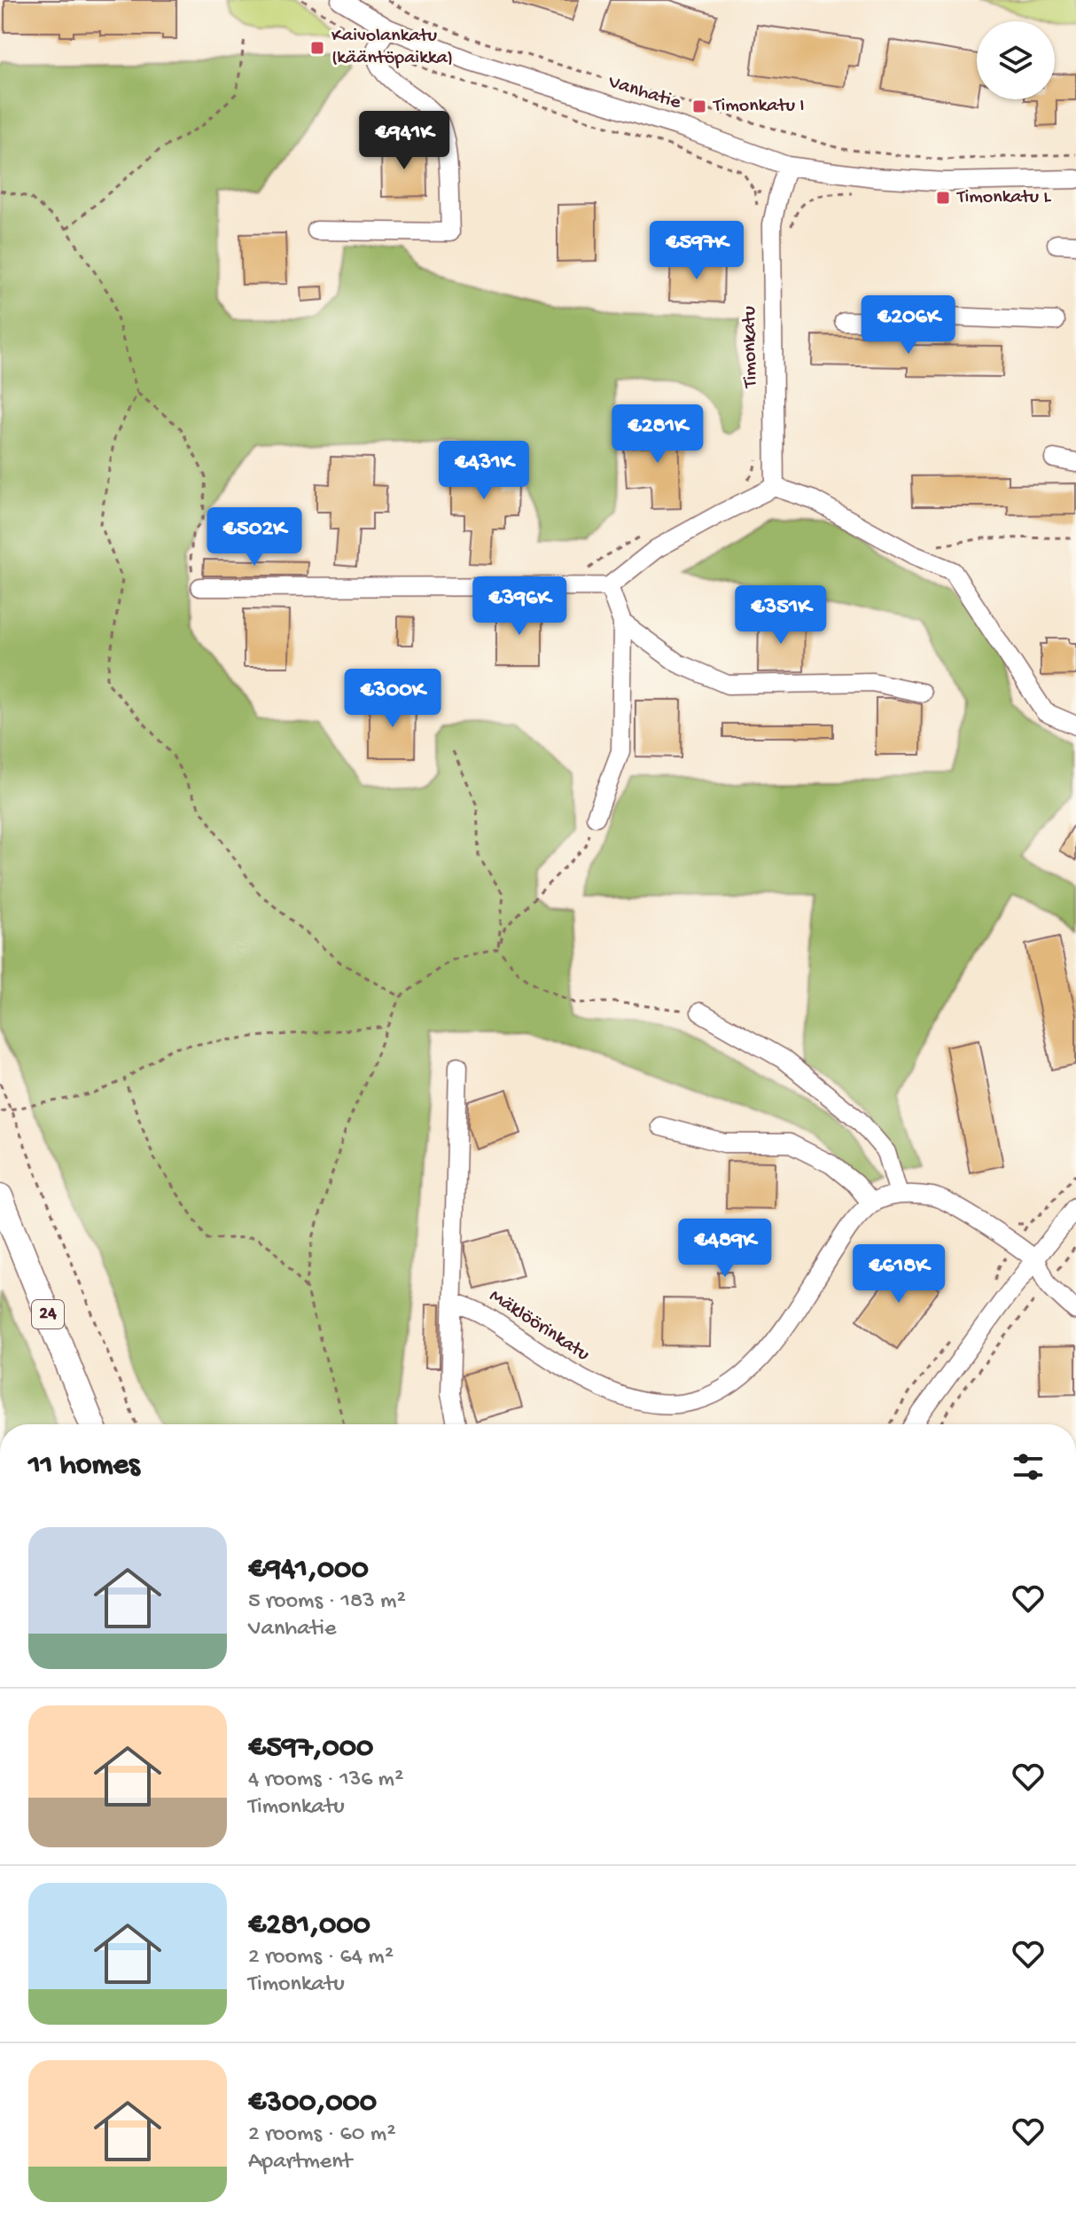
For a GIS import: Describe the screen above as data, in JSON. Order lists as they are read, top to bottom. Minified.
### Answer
{"streets":{"highway":["24"],"street":["Vanhatie","Timonkatu","Mäklöörinkatu"]},"crossings":[["Vanhatie","Timonkatu"]],"places":{"transit":["Kaivolankatu (kääntöpaikka)","Timonkatu I","Timonkatu L"]},"page":{"price":["€941K","€597K","€206K","€281K","€431K","€502K","€396K","€351K","€300K","€489K","€618K"],"heading":"11 homes","list":[{"name":"€941,000","note":"5 rooms · 183 m² · Vanhatie"},{"name":"€597,000","note":"4 rooms · 136 m² · Timonkatu"},{"name":"€281,000","note":"2 rooms · 64 m² · Timonkatu"},{"name":"€300,000","note":"2 rooms · 60 m² · Apartment"}]}}
